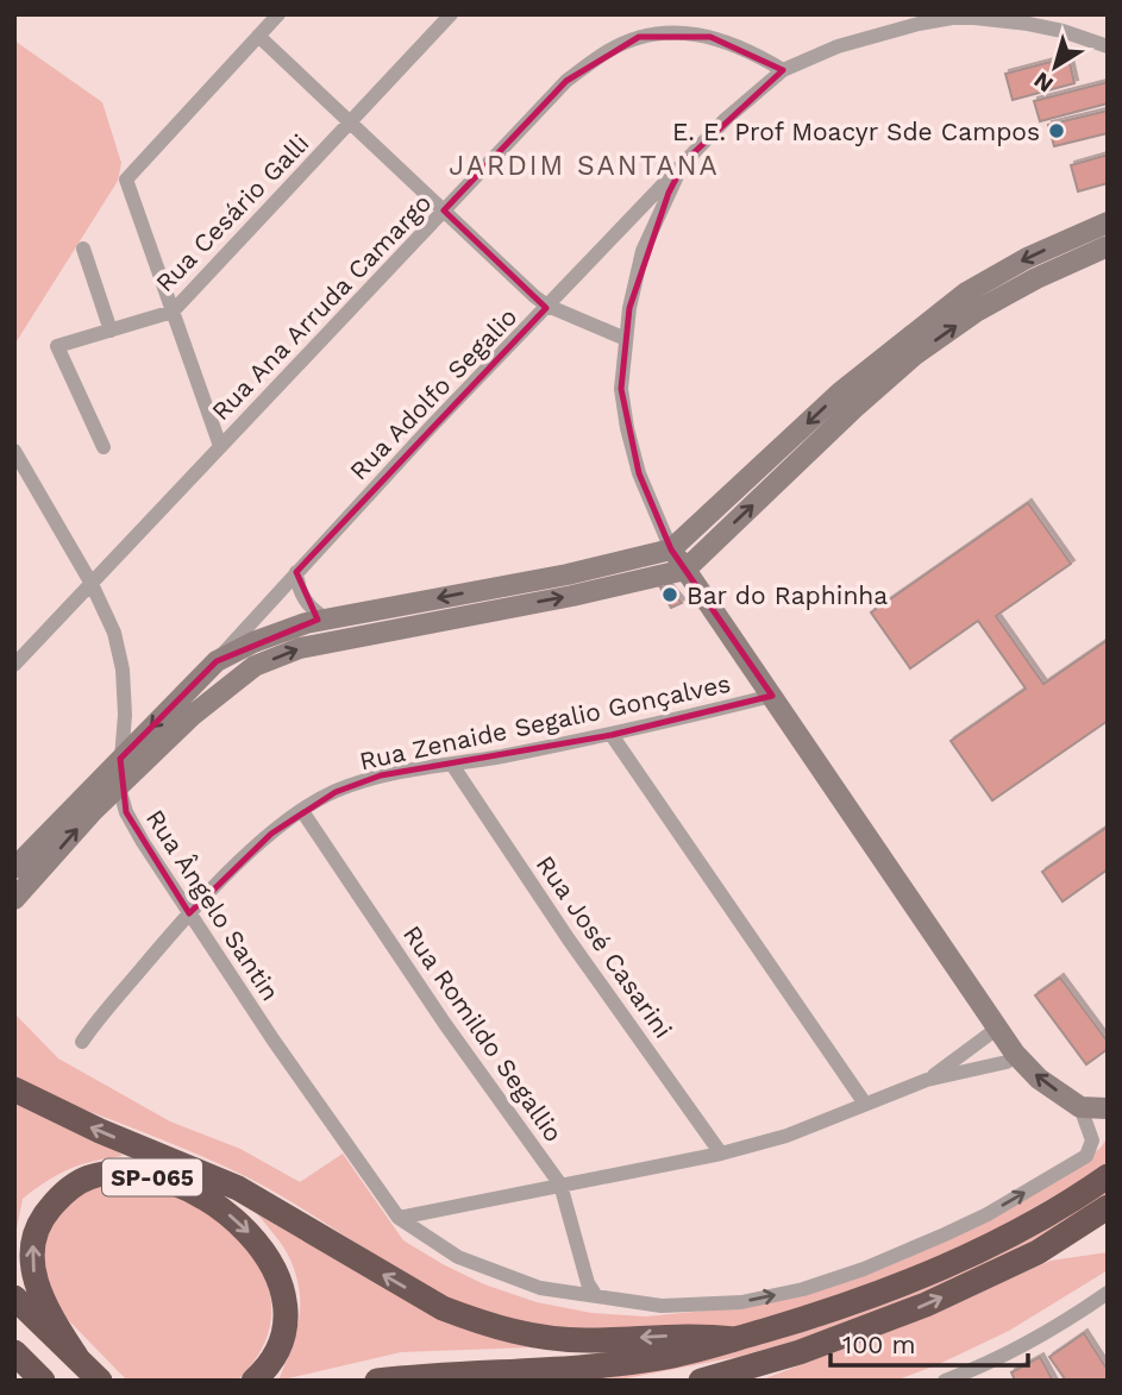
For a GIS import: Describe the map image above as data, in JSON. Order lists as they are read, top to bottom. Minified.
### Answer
{"streets":{"highway":["SP-065"],"street":["Rua Cesário Galli","Rua Ana Arruda Camargo","Rua Adolfo Segalio","Rua Zenaide Segalio Gonçalves","Rua Ângelo Santin","Rua José Casarini","Rua Romildo Segallio"]},"crossings":[["Rua Ana Arruda Camargo","Rua Adolfo Segalio"],["Rua Ana Arruda Camargo","Rua Ângelo Santin"],["Rua Zenaide Segalio Gonçalves","Rua Ângelo Santin"],["Rua Zenaide Segalio Gonçalves","Rua José Casarini"],["Rua Zenaide Segalio Gonçalves","Rua Romildo Segallio"]],"districts":["JARDIM SANTANA"],"places":["E. E. Prof Moacyr Sde Campos","Bar do Raphinha"],"scale_bar":"100 m","north":"bottom left"}
